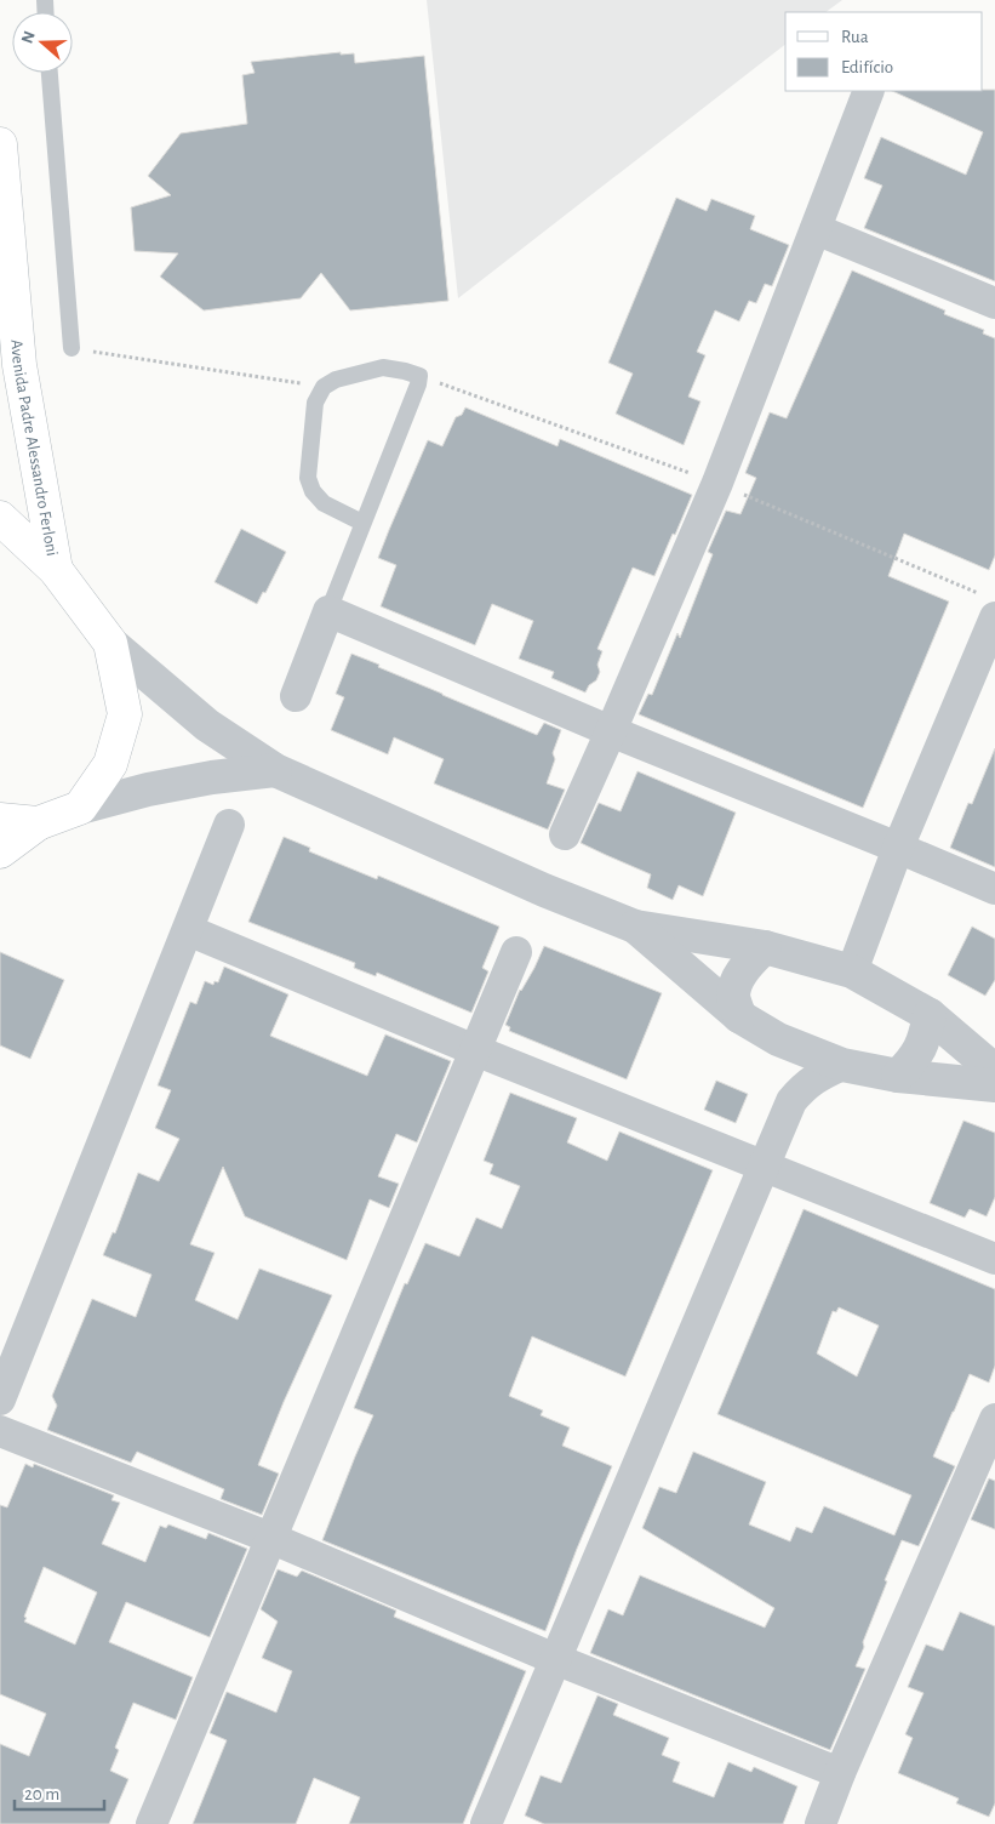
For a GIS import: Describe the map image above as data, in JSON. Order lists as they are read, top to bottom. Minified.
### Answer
{"streets":{"main road":["Avenida Padre Alessandro Ferloni"]},"legend":["Rua","Edifício"],"scale_bar":"20 m","north":"left"}
